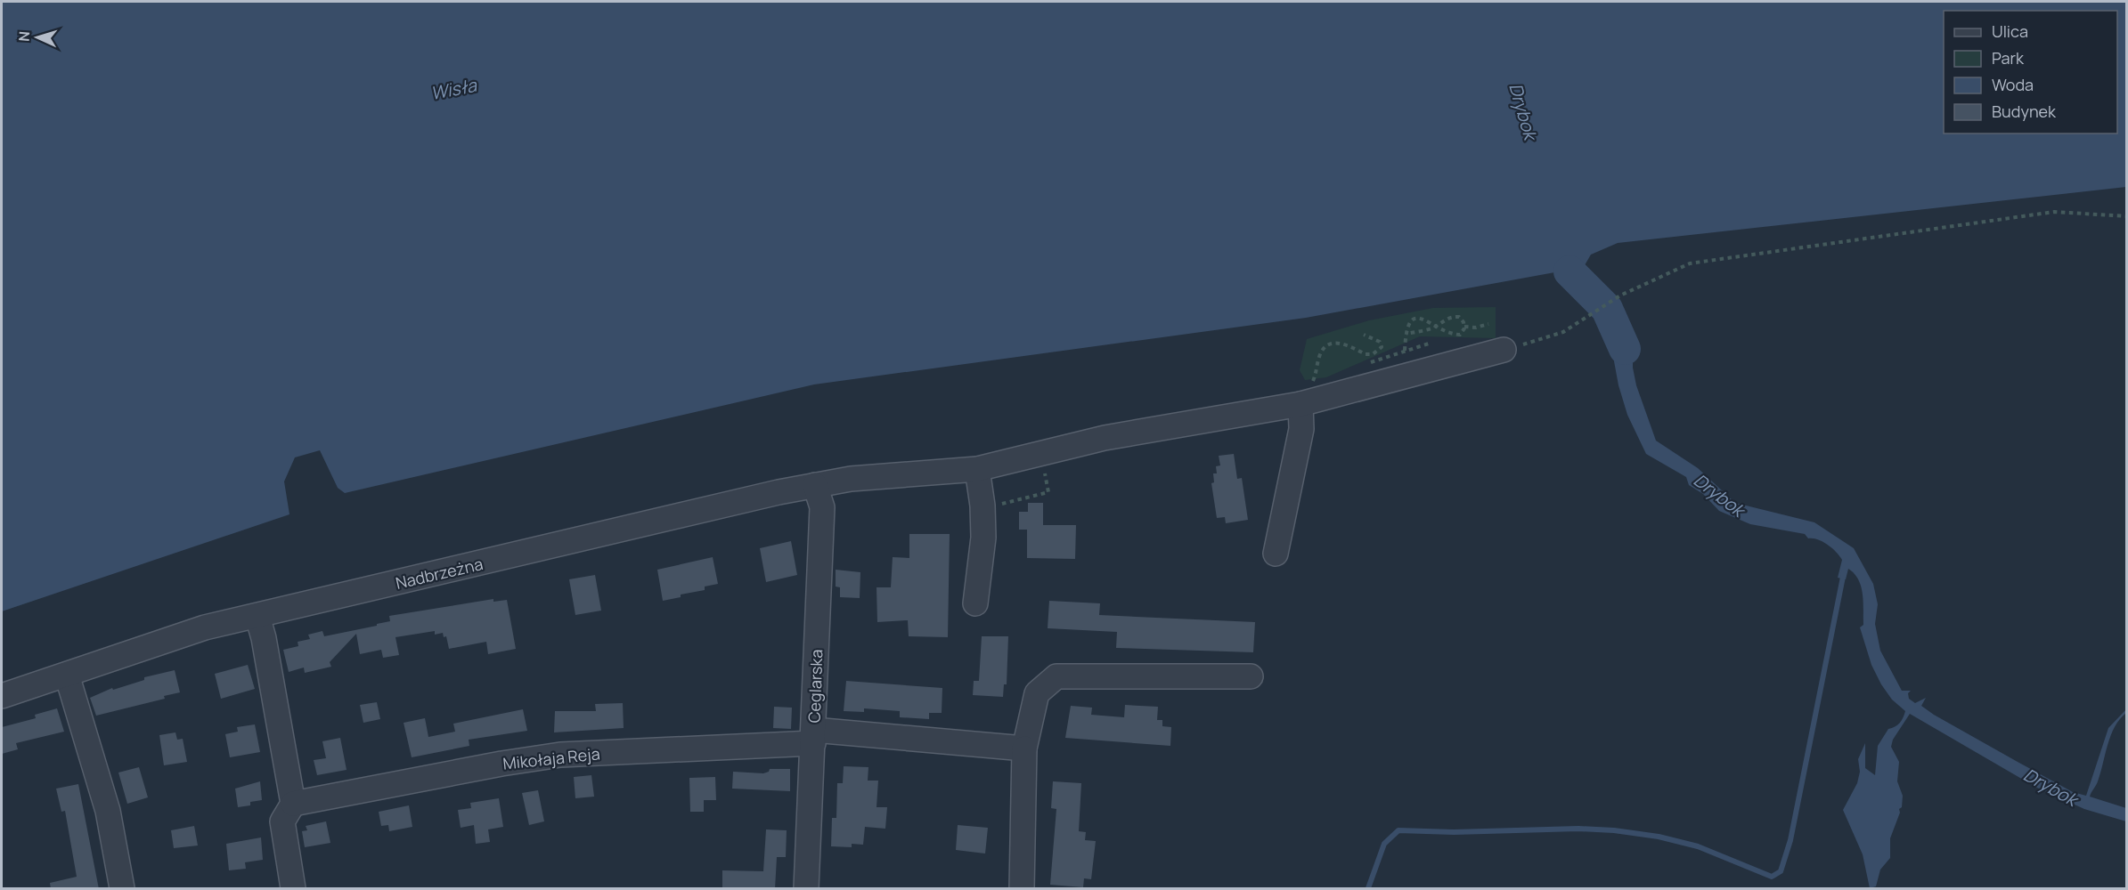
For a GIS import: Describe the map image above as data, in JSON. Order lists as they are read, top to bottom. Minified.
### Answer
{"streets":{"street":["Nadbrzeżna","Ceglarska","Mikołaja Reja"]},"crossings":[["Nadbrzeżna","Ceglarska"],["Ceglarska","Mikołaja Reja"]],"water":["Wisła","Drybok"],"legend":["Ulica","Park","Woda","Budynek"],"north":"left"}
